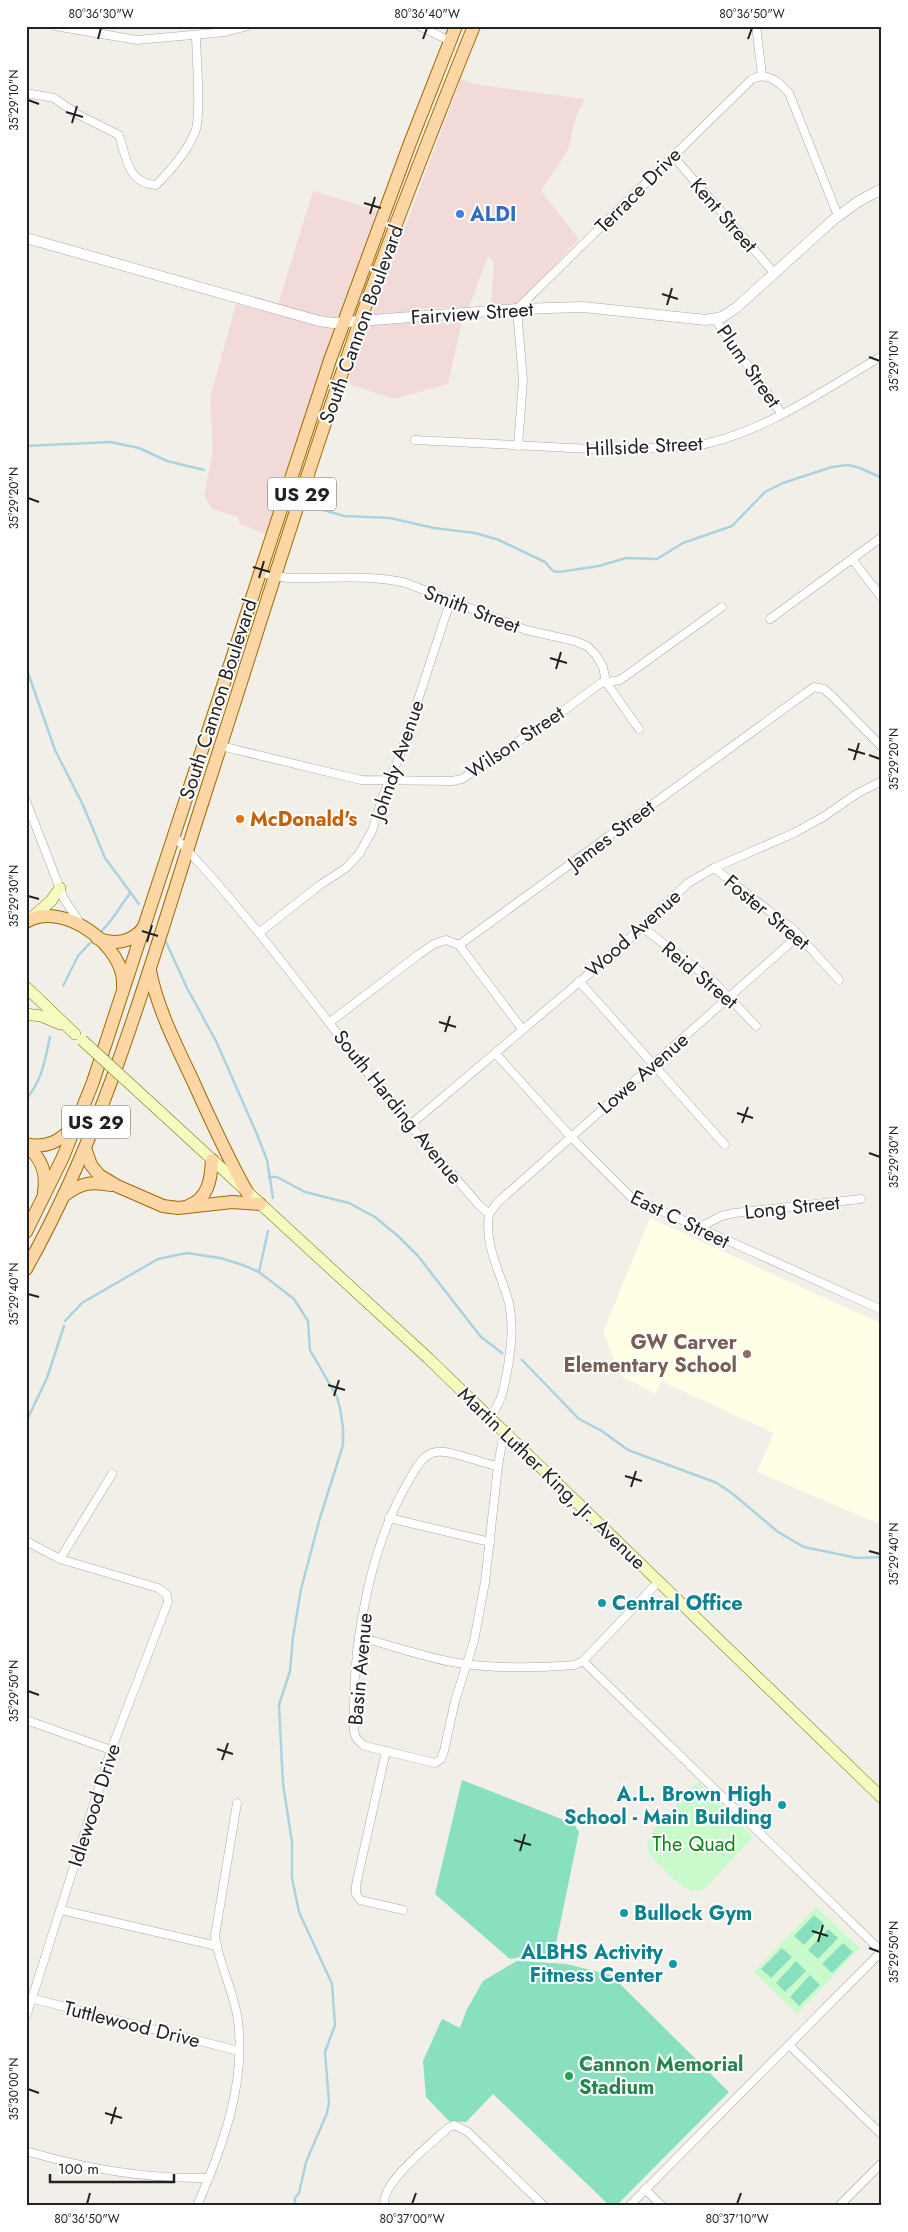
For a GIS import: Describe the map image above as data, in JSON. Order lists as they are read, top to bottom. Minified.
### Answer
{"streets":{"main road":["South Cannon Boulevard","US 29","Martin Luther King, Jr. Avenue"],"street":["Terrace Drive","Kent Street","Fairview Street","Plum Street","Hillside Street","Smith Street","Wilson Street","Johndy Avenue","James Street","Foster Street","Wood Avenue","Reid Street","Lowe Avenue","South Harding Avenue","Long Street","East C Street","Basin Avenue","Idlewood Drive","Tuttlewood Drive"]},"crossings":[["Terrace Drive","Kent Street"],["Terrace Drive","Fairview Street"],["Kent Street","Fairview Street"],["Fairview Street","South Cannon Boulevard"],["Fairview Street","Plum Street"],["South Cannon Boulevard","US 29"],["South Cannon Boulevard","Smith Street"],["South Cannon Boulevard","Wilson Street"],["South Cannon Boulevard","South Harding Avenue"],["Plum Street","Hillside Street"],["Smith Street","Wilson Street"],["Smith Street","Johndy Avenue"],["Wilson Street","Johndy Avenue"],["Johndy Avenue","South Harding Avenue"],["Foster Street","Wood Avenue"],["Foster Street","Lowe Avenue"],["Wood Avenue","Reid Street"],["Wood Avenue","South Harding Avenue"],["Wood Avenue","East C Street"],["Reid Street","Lowe Avenue"],["Lowe Avenue","South Harding Avenue"],["Lowe Avenue","East C Street"],["Long Street","East C Street"],["Idlewood Drive","Tuttlewood Drive"]],"parks":["The Quad"],"places":["ALDI","McDonald's","GW Carver Elementary School","Central Office","A.L. Brown High School - Main Building","Bullock Gym","ALBHS Activity Fitness Center","Cannon Memorial Stadium"],"scale_bar":"100 m","coordinates":["80°36'30\"W","80°36'40\"W","80°36'50\"W","35°29'10\"N","35°29'20\"N","35°29'30\"N","35°29'40\"N","35°29'50\"N","35°30'00\"N","80°37'00\"W","80°37'10\"W"]}
